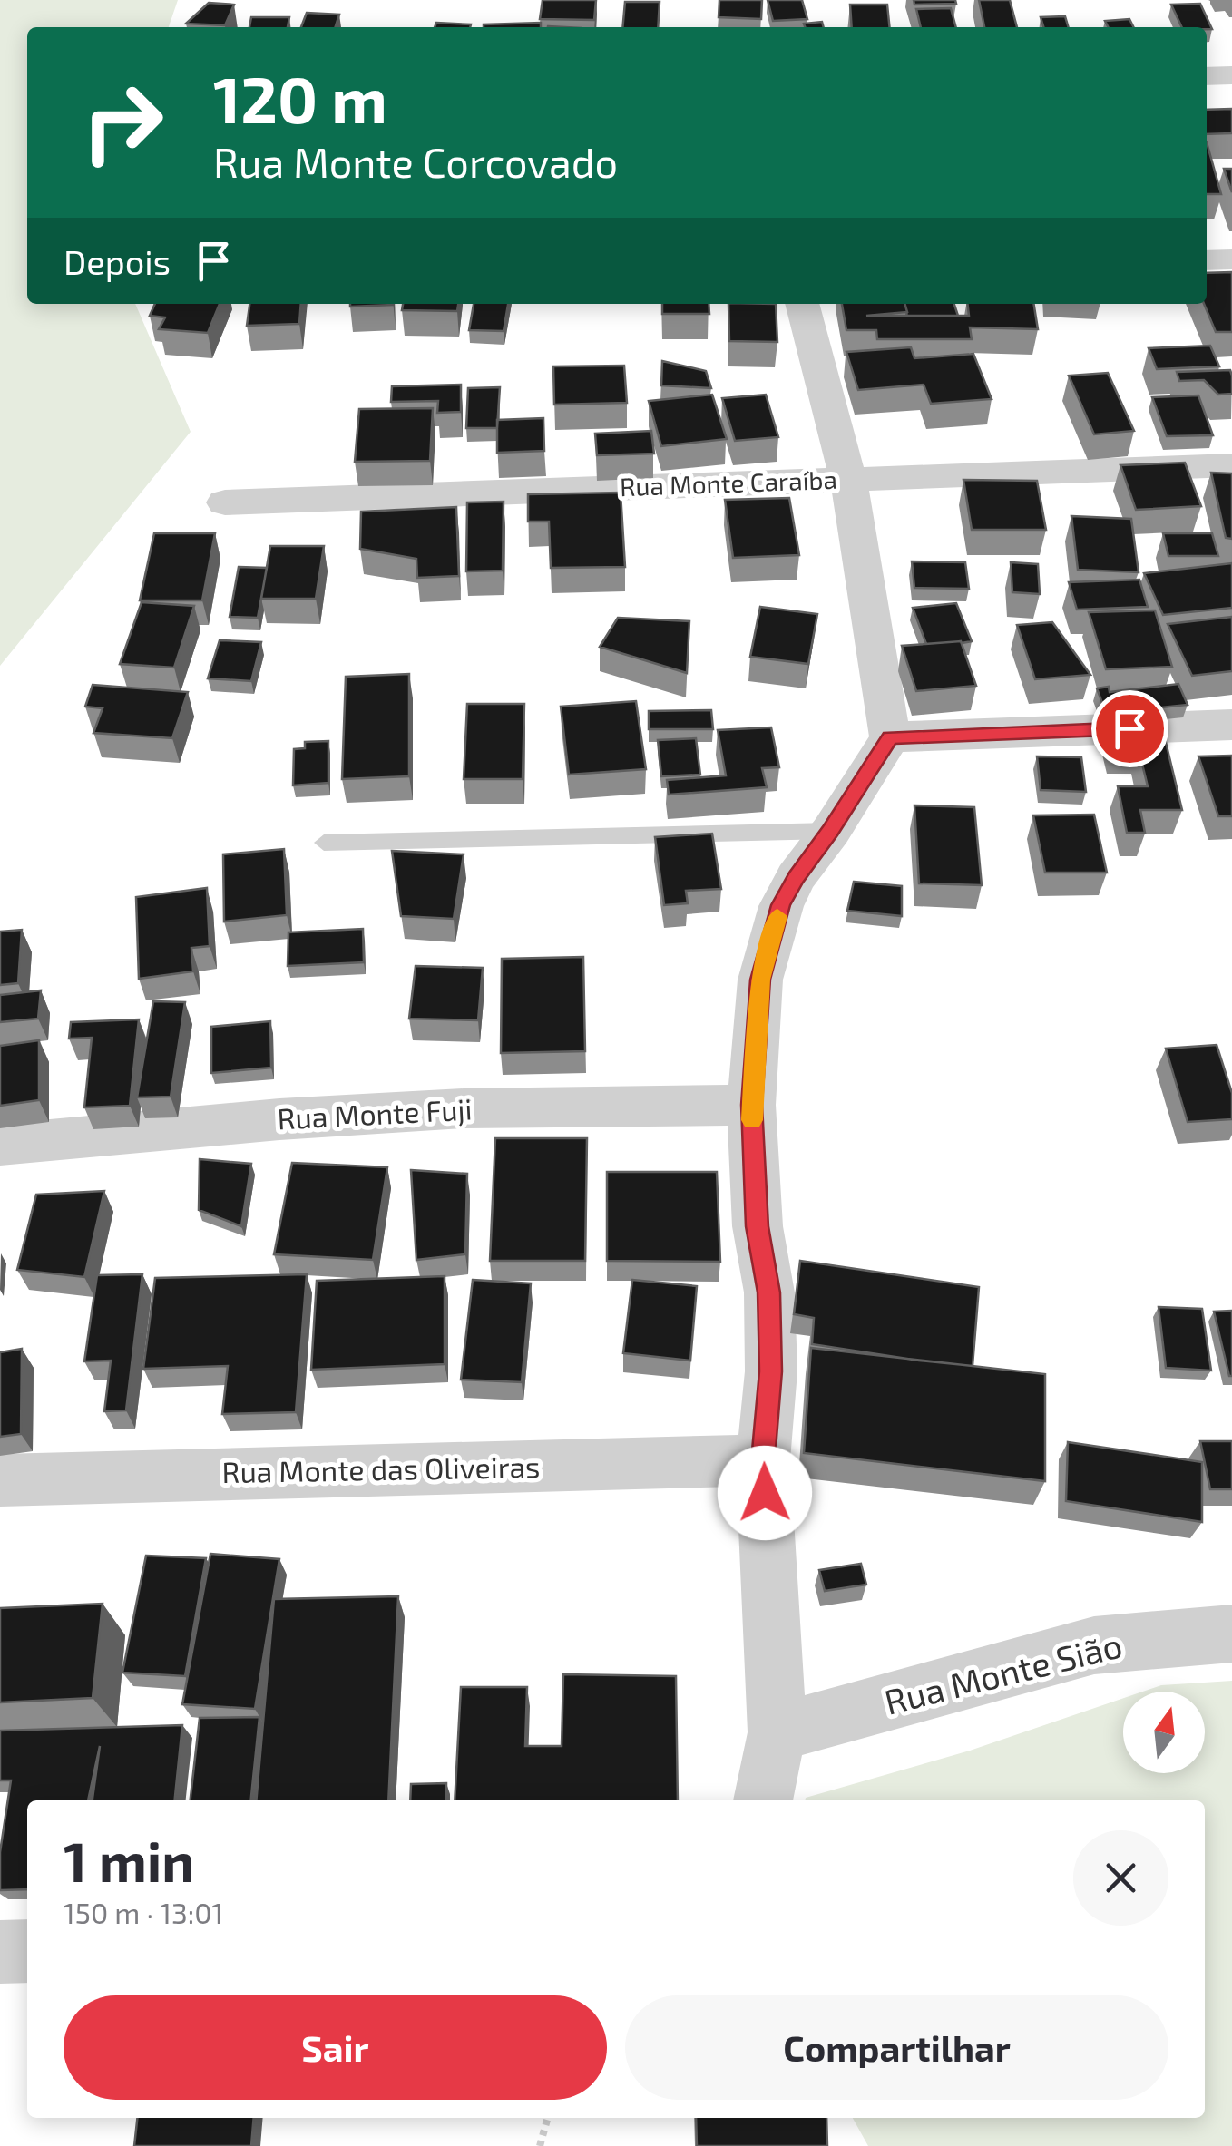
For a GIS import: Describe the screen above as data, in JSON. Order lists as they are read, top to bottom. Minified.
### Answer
{"streets":{"street":["Rua Monte Caraíba","Rua Monte Fuji","Rua Monte das Oliveiras","Rua Monte Sião"]},"north":"top","page":{"turn":["120 m","Rua Monte Corcovado"],"then":"Depois","heading":["1 min","150 m · 13:01"],"buttons":["Sair","Compartilhar"]}}
